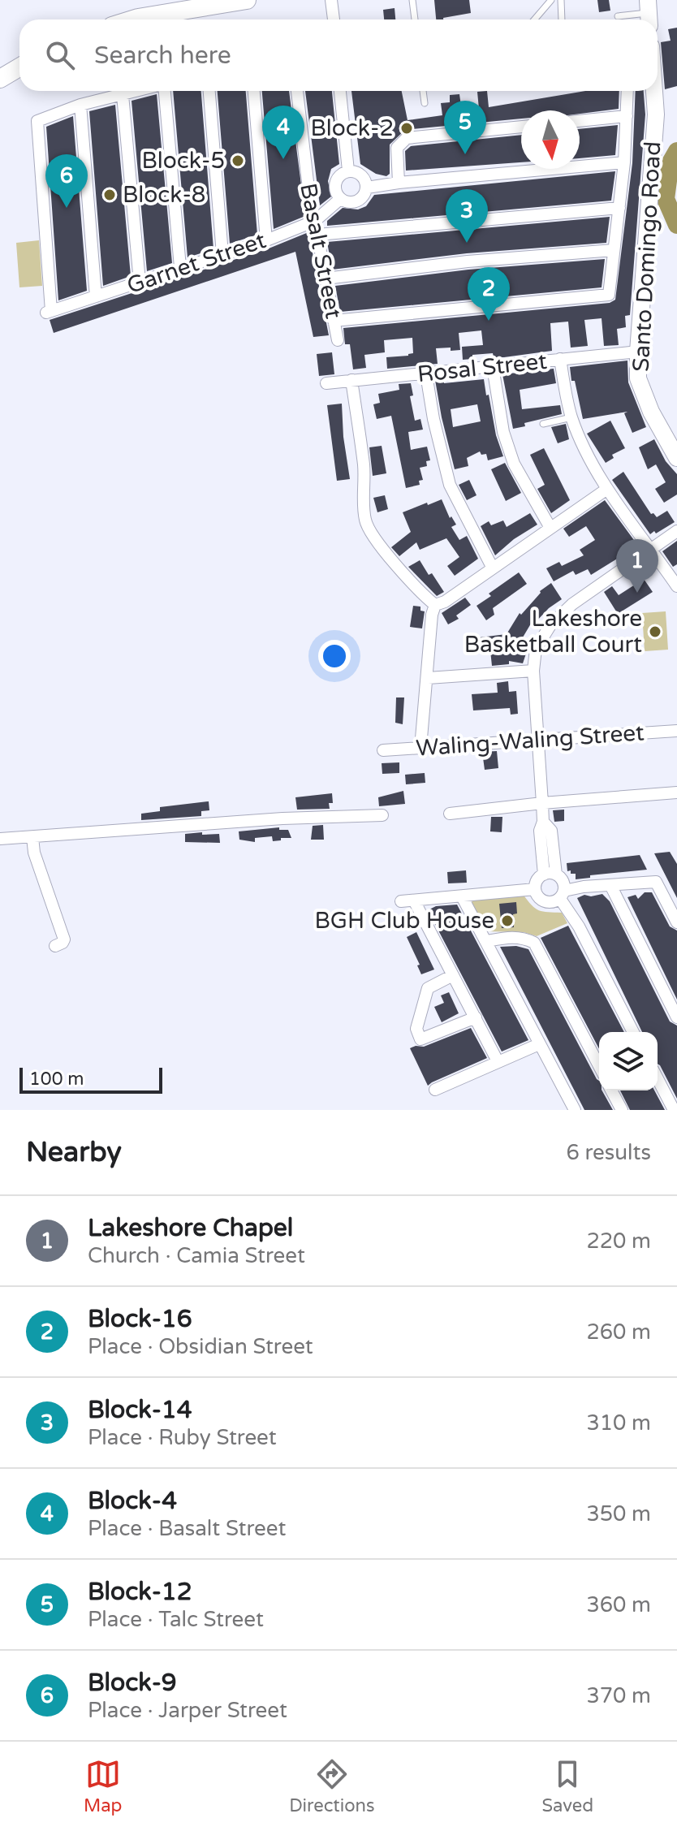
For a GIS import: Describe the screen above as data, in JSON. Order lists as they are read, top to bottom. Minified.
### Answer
{"streets":{"street":["Basalt Street","Santo Domingo Road","Garnet Street","Rosal Street","Waling-Waling Street"]},"crossings":[["Basalt Street","Garnet Street"],["Santo Domingo Road","Rosal Street"]],"places":["Block-2","Block-5","Block-8","Lakeshore Basketball Court","BGH Club House"],"scale_bar":"100 m","north":"bottom","page":{"search":"Search here","pins":["5","4","6","3","2","1"],"scale":"100 m","heading":["Nearby","6 results"],"list":[{"mark":"1","name":"Lakeshore Chapel","note":"Church · Camia Street","value":"220 m"},{"mark":"2","name":"Block-16","note":"Place · Obsidian Street","value":"260 m"},{"mark":"3","name":"Block-14","note":"Place · Ruby Street","value":"310 m"},{"mark":"4","name":"Block-4","note":"Place · Basalt Street","value":"350 m"},{"mark":"5","name":"Block-12","note":"Place · Talc Street","value":"360 m"},{"mark":"6","name":"Block-9","note":"Place · Jarper Street","value":"370 m"}],"nav":["Map","Directions","Saved"]}}
